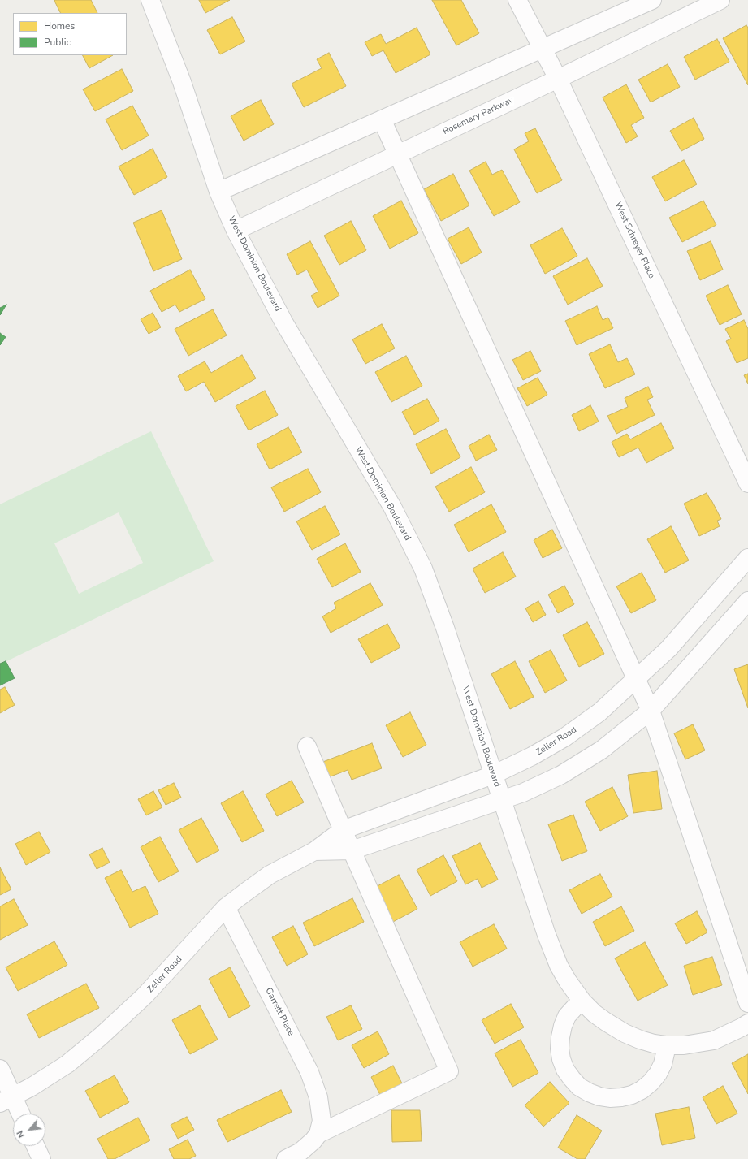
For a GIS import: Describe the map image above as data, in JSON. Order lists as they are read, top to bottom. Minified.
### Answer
{"streets":{"street":["Rosemary Parkway","West Schreyer Place","West Dominion Boulevard","Zeller Road","Garrett Place"]},"crossings":[["Rosemary Parkway","West Schreyer Place"],["Rosemary Parkway","West Dominion Boulevard"],["West Dominion Boulevard","Zeller Road"],["Zeller Road","Garrett Place"]],"legend":["Homes","Public"],"north":"bottom left"}
